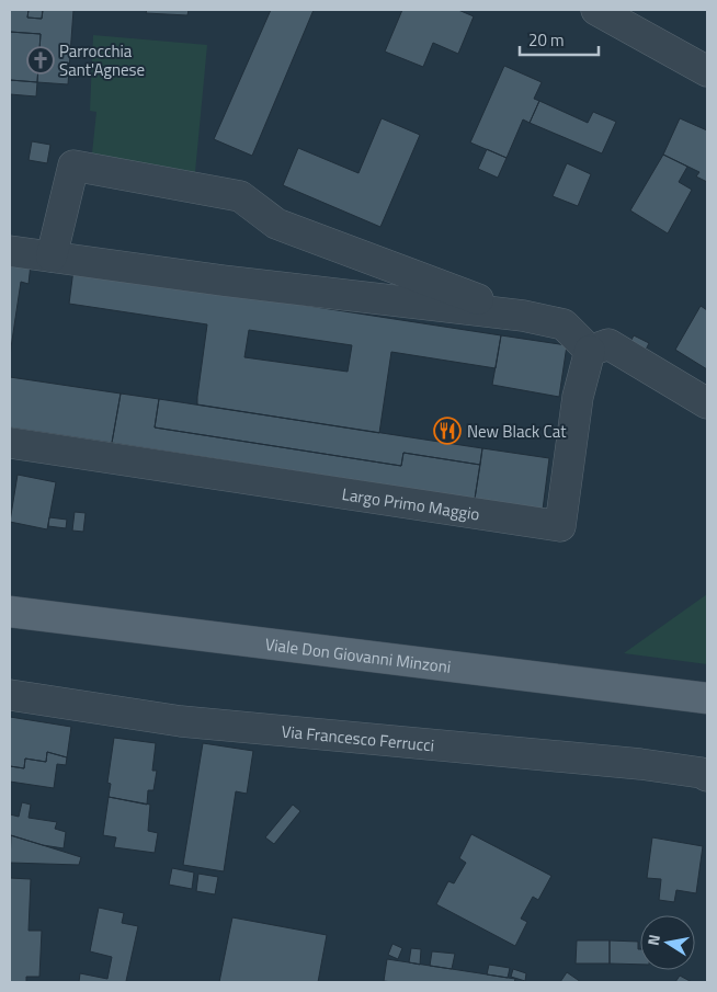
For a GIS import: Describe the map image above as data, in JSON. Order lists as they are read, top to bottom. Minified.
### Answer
{"streets":{"main road":["Viale Don Giovanni Minzoni"],"street":["Largo Primo Maggio","Via Francesco Ferrucci"]},"places":{"church":["Parrocchia Sant'Agnese"],"restaurant":["New Black Cat"]},"scale_bar":"20 m","north":"left"}
